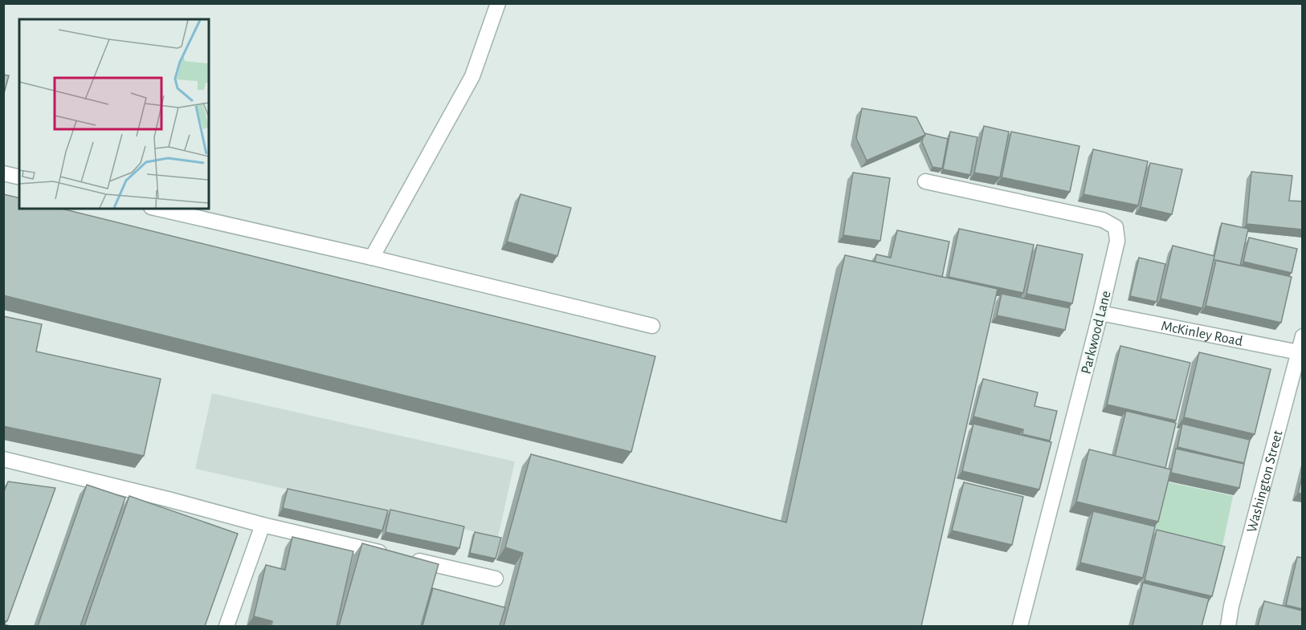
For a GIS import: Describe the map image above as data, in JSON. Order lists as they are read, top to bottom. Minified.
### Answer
{"streets":{"street":["Parkwood Lane","McKinley Road","Washington Street"]},"crossings":[["Parkwood Lane","McKinley Road"],["McKinley Road","Washington Street"]]}
